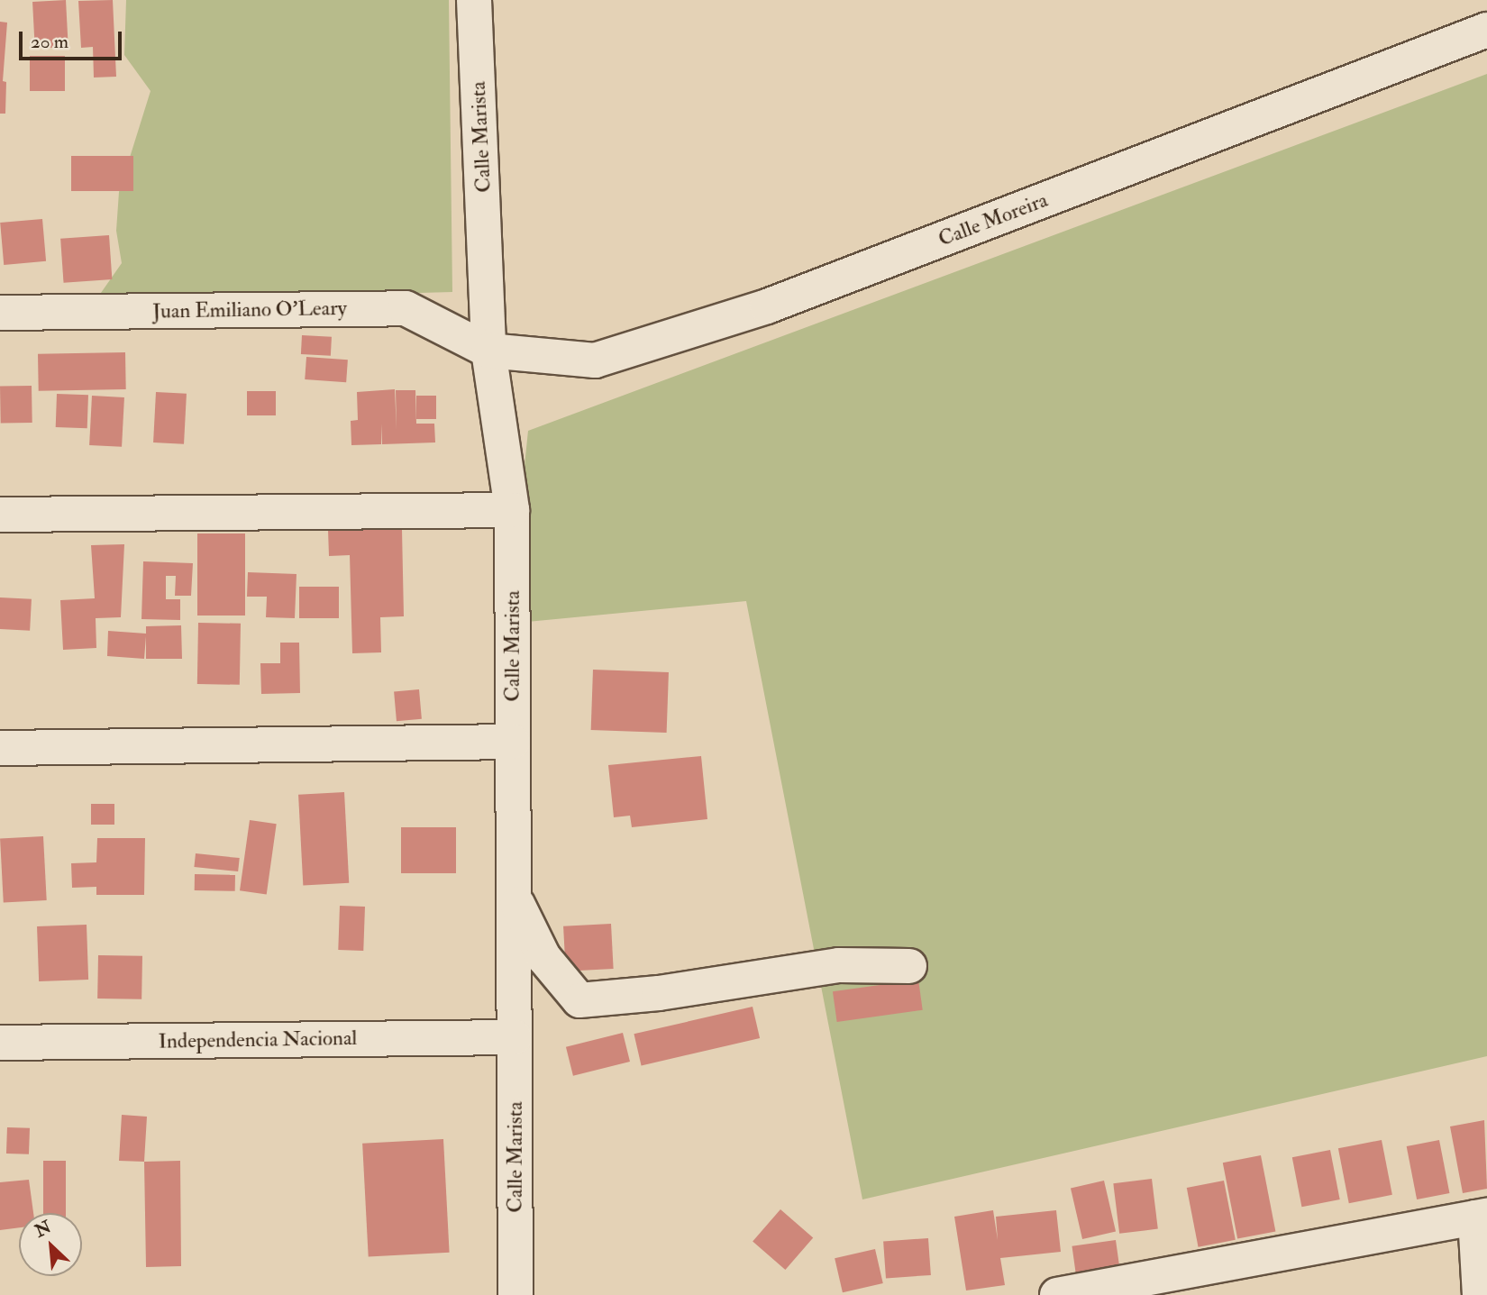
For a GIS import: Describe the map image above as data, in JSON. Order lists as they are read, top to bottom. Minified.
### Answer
{"streets":{"street":["Calle Marista","Calle Moreira","Juan Emiliano O'Leary","Independencia Nacional"]},"crossings":[["Calle Marista","Calle Moreira"],["Calle Marista","Juan Emiliano O'Leary"],["Calle Marista","Independencia Nacional"],["Calle Moreira","Juan Emiliano O'Leary"]],"scale_bar":"20 m","north":"top left"}
